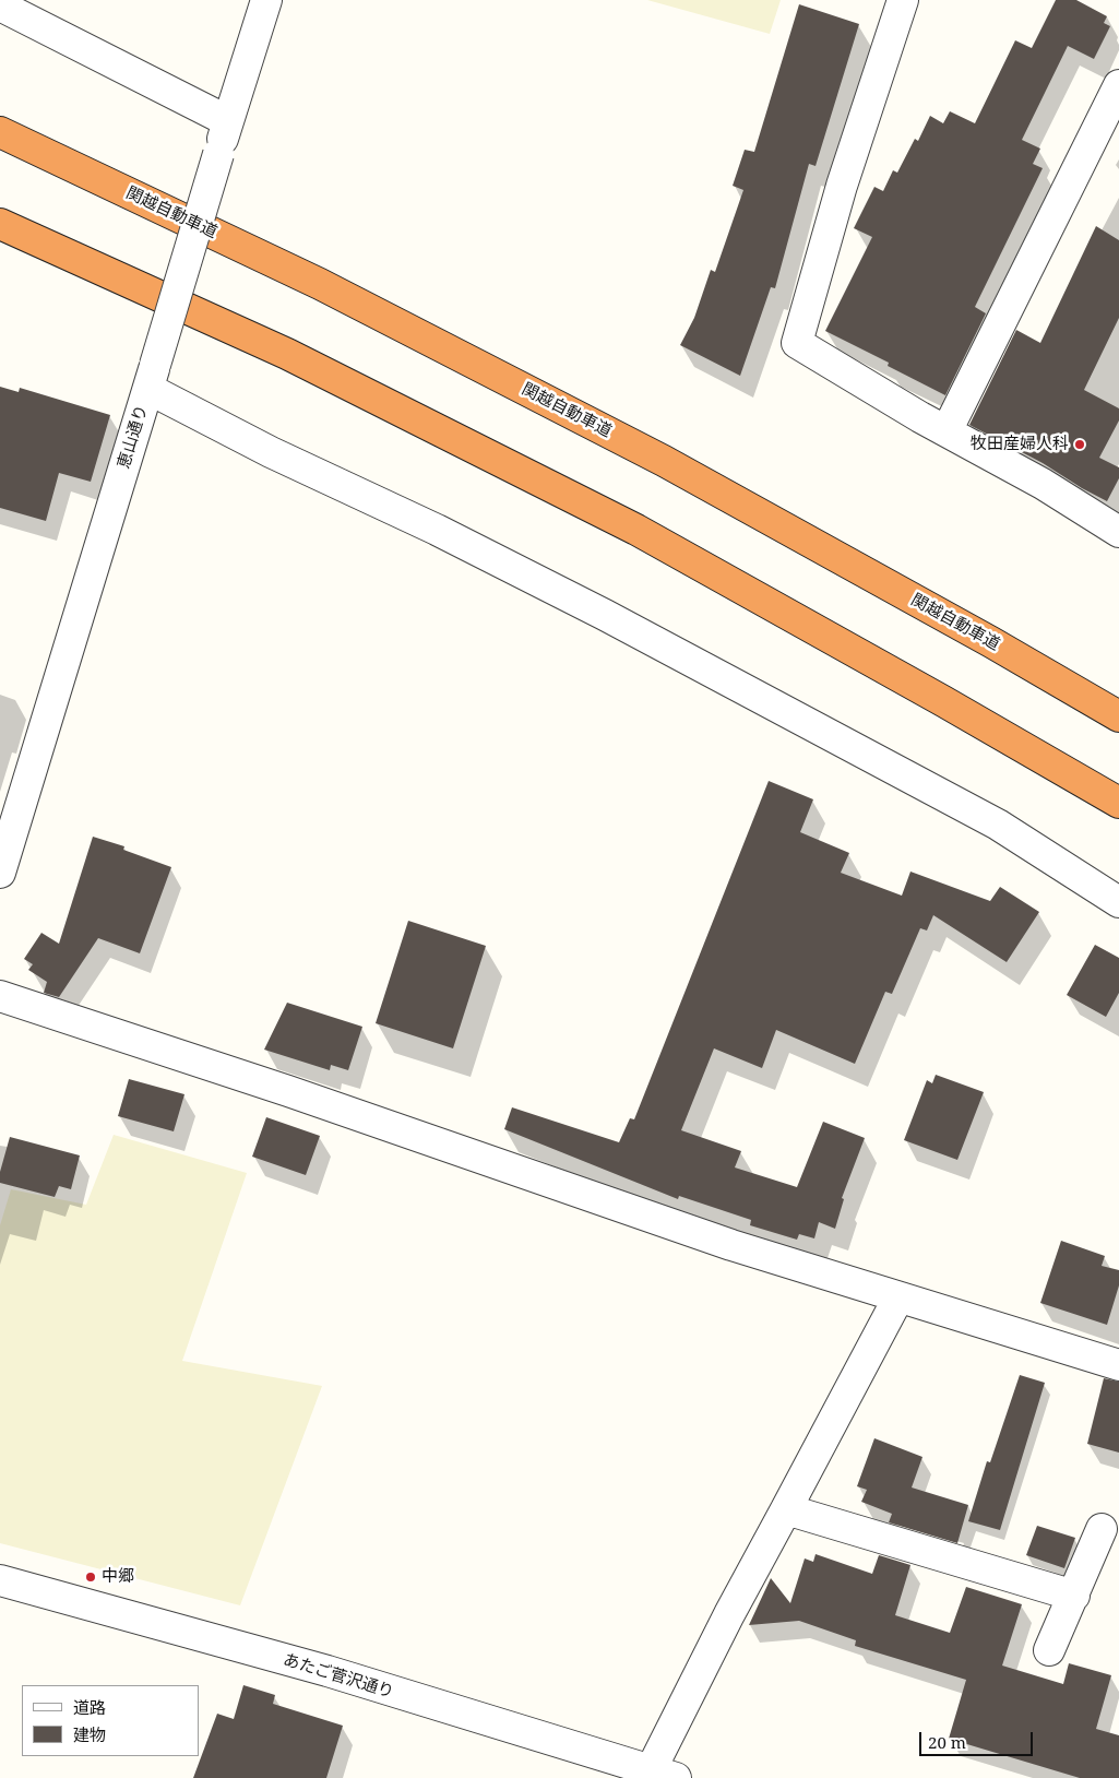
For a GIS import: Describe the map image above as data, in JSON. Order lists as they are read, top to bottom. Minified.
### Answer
{"streets":{"highway":["関越自動車道"],"street":["恵山通り","あたご菅沢通り"]},"places":["牧田産婦人科","中郷"],"legend":["道路","建物"],"scale_bar":"20 m"}
